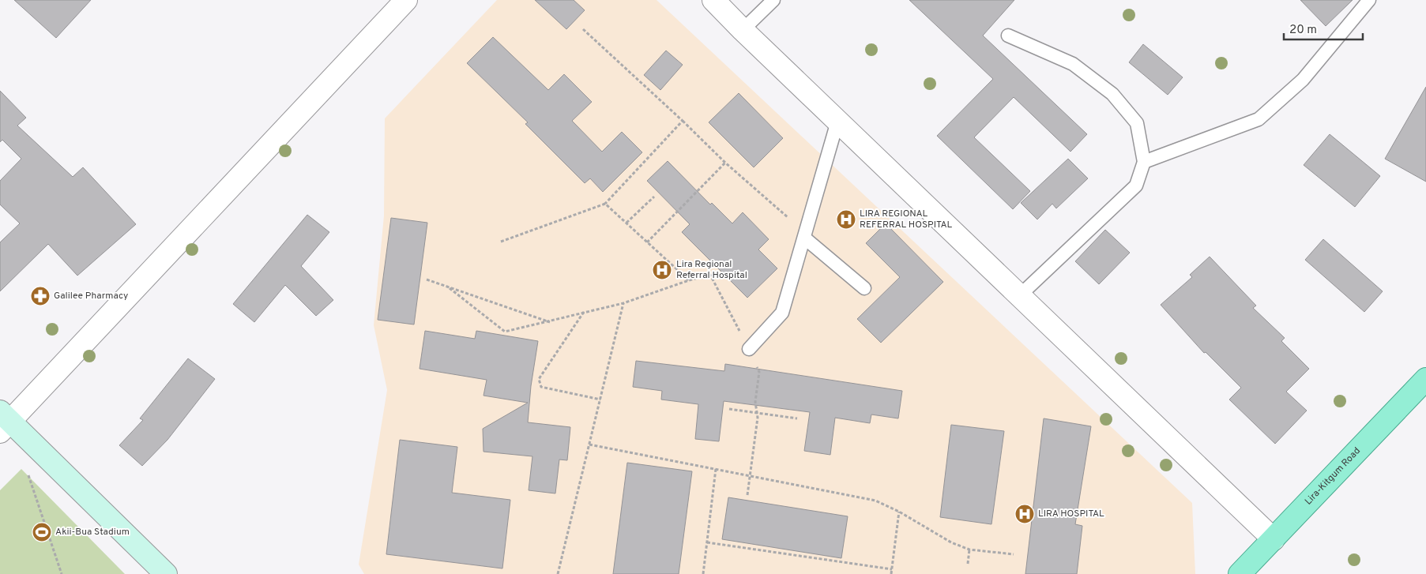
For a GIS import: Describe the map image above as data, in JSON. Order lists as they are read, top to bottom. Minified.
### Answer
{"streets":{"main road":["Lira-Kitgum Road"]},"places":{"hospital":["LIRA REGIONAL REFERRAL HOSPITAL","Lira Regional Referral Hospital","LIRA HOSPITAL"],"pharmacy":["Galilee Pharmacy"],"sports":["Akii-Bua Stadium"]},"scale_bar":"20 m"}
